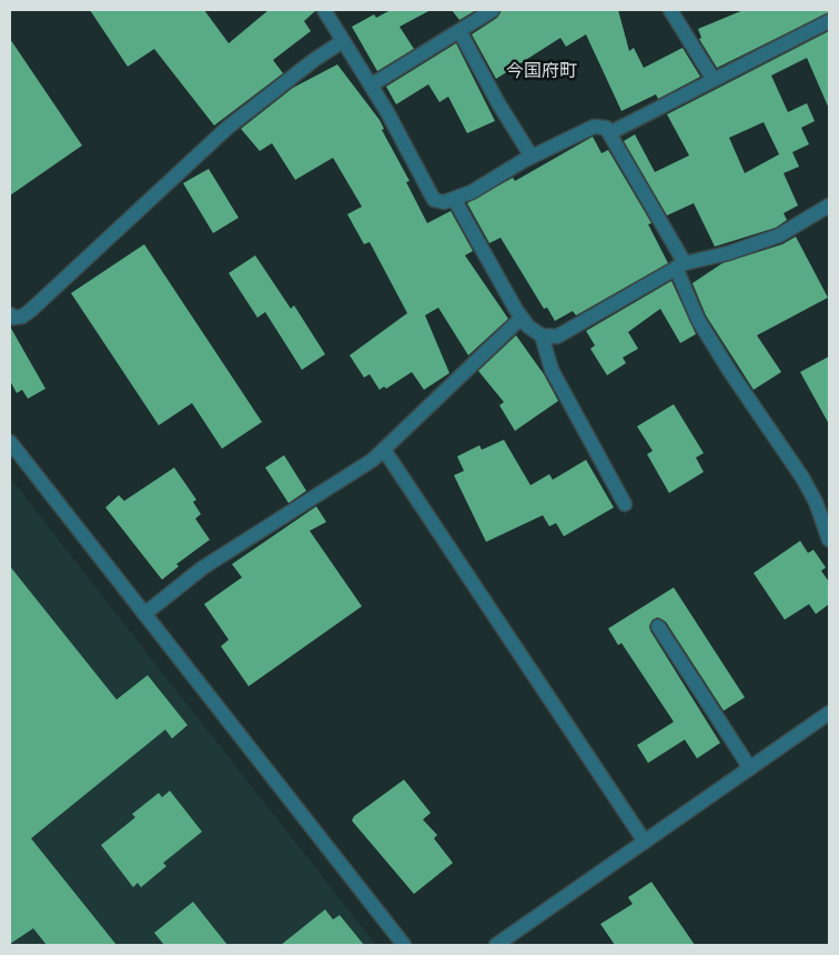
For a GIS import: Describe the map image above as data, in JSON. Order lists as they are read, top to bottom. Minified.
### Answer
{"districts":["今国府町"]}
